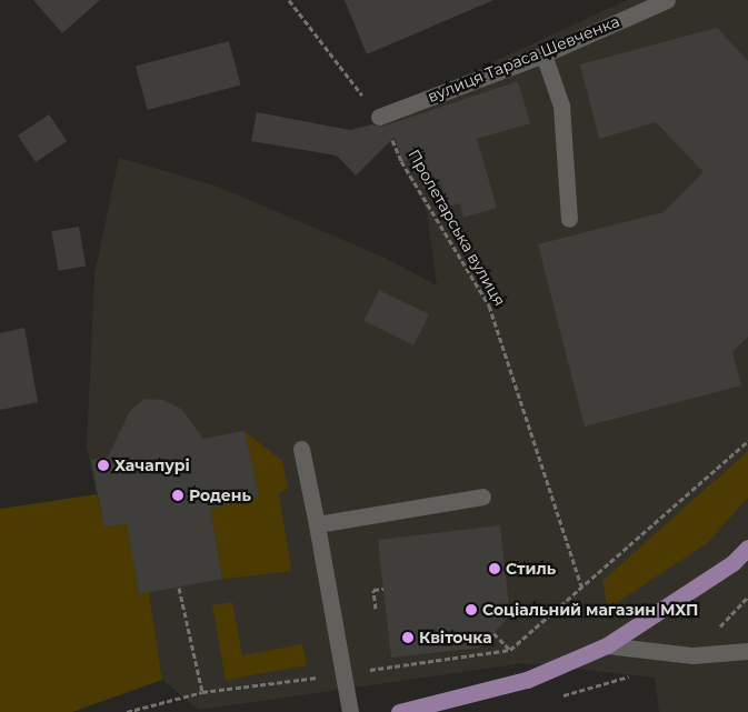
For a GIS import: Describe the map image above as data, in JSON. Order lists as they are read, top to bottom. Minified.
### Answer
{"streets":{"street":["вулиця Тараса Шевченка"],"path":["Пролетарська вулиця"]},"crossings":[["вулиця Тараса Шевченка","Пролетарська вулиця"]],"places":["Хачапурі","Родень","Стиль","Соціальний магазин МХП","Квіточка"]}
